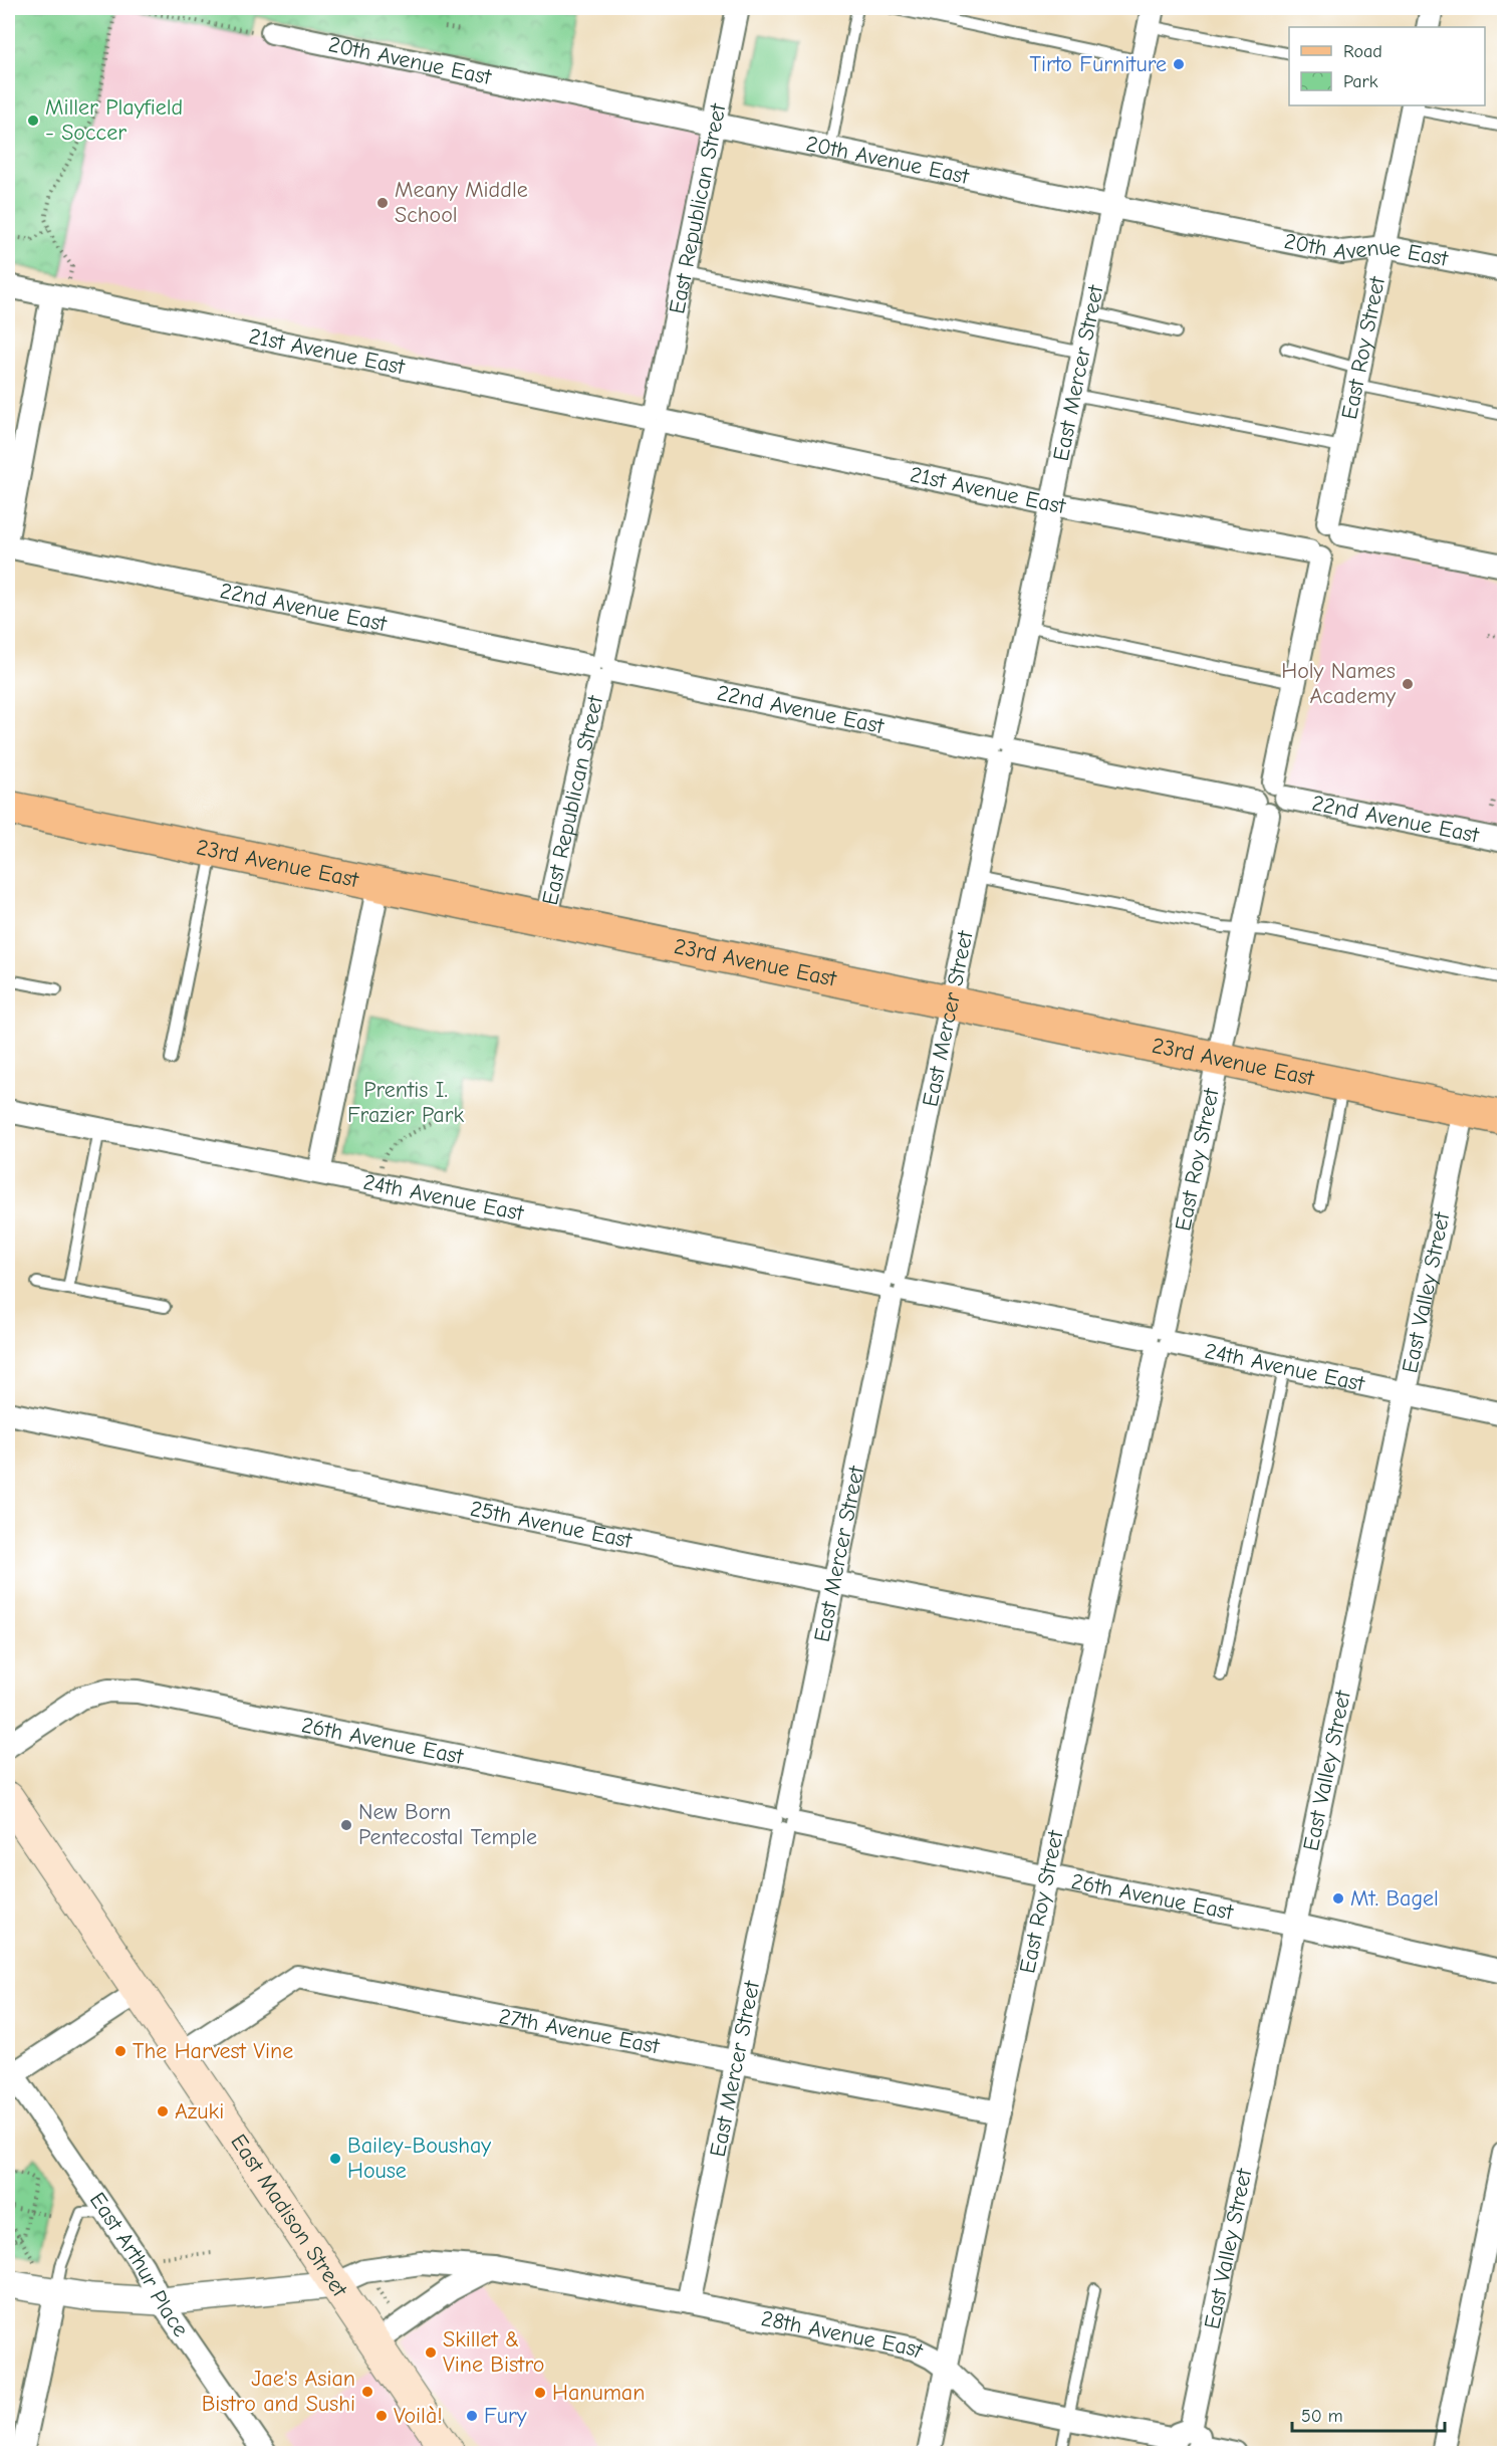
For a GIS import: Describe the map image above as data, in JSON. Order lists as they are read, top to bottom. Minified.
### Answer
{"streets":{"main road":["23rd Avenue East","East Madison Street"],"street":["20th Avenue East","East Republican Street","East Roy Street","21st Avenue East","East Mercer Street","22nd Avenue East","24th Avenue East","East Valley Street","25th Avenue East","26th Avenue East","27th Avenue East","East Arthur Place","28th Avenue East"]},"crossings":[["20th Avenue East","East Republican Street"],["20th Avenue East","East Roy Street"],["20th Avenue East","East Mercer Street"],["East Republican Street","21st Avenue East"],["East Republican Street","22nd Avenue East"],["East Republican Street","23rd Avenue East"],["East Roy Street","22nd Avenue East"],["East Roy Street","23rd Avenue East"],["East Roy Street","24th Avenue East"],["East Roy Street","25th Avenue East"],["East Roy Street","26th Avenue East"],["East Roy Street","27th Avenue East"],["East Roy Street","28th Avenue East"],["21st Avenue East","East Mercer Street"],["East Mercer Street","22nd Avenue East"],["East Mercer Street","23rd Avenue East"],["East Mercer Street","24th Avenue East"],["East Mercer Street","25th Avenue East"],["East Mercer Street","26th Avenue East"],["East Mercer Street","27th Avenue East"],["East Mercer Street","28th Avenue East"],["23rd Avenue East","East Valley Street"],["24th Avenue East","East Valley Street"],["East Valley Street","26th Avenue East"],["East Valley Street","28th Avenue East"],["27th Avenue East","East Madison Street"],["East Madison Street","28th Avenue East"]],"parks":["Prentis I. Frazier Park"],"places":["Tirto Furniture","Miller Playfield - Soccer","Meany Middle School","Holy Names Academy","New Born Pentecostal Temple","Mt. Bagel","The Harvest Vine","Azuki","Bailey-Boushay House","Skillet & Vine Bistro","Jae's Asian Bistro and Sushi","Hanuman","Voilà!","Fury"],"legend":["Road","Park"],"scale_bar":"50 m"}
